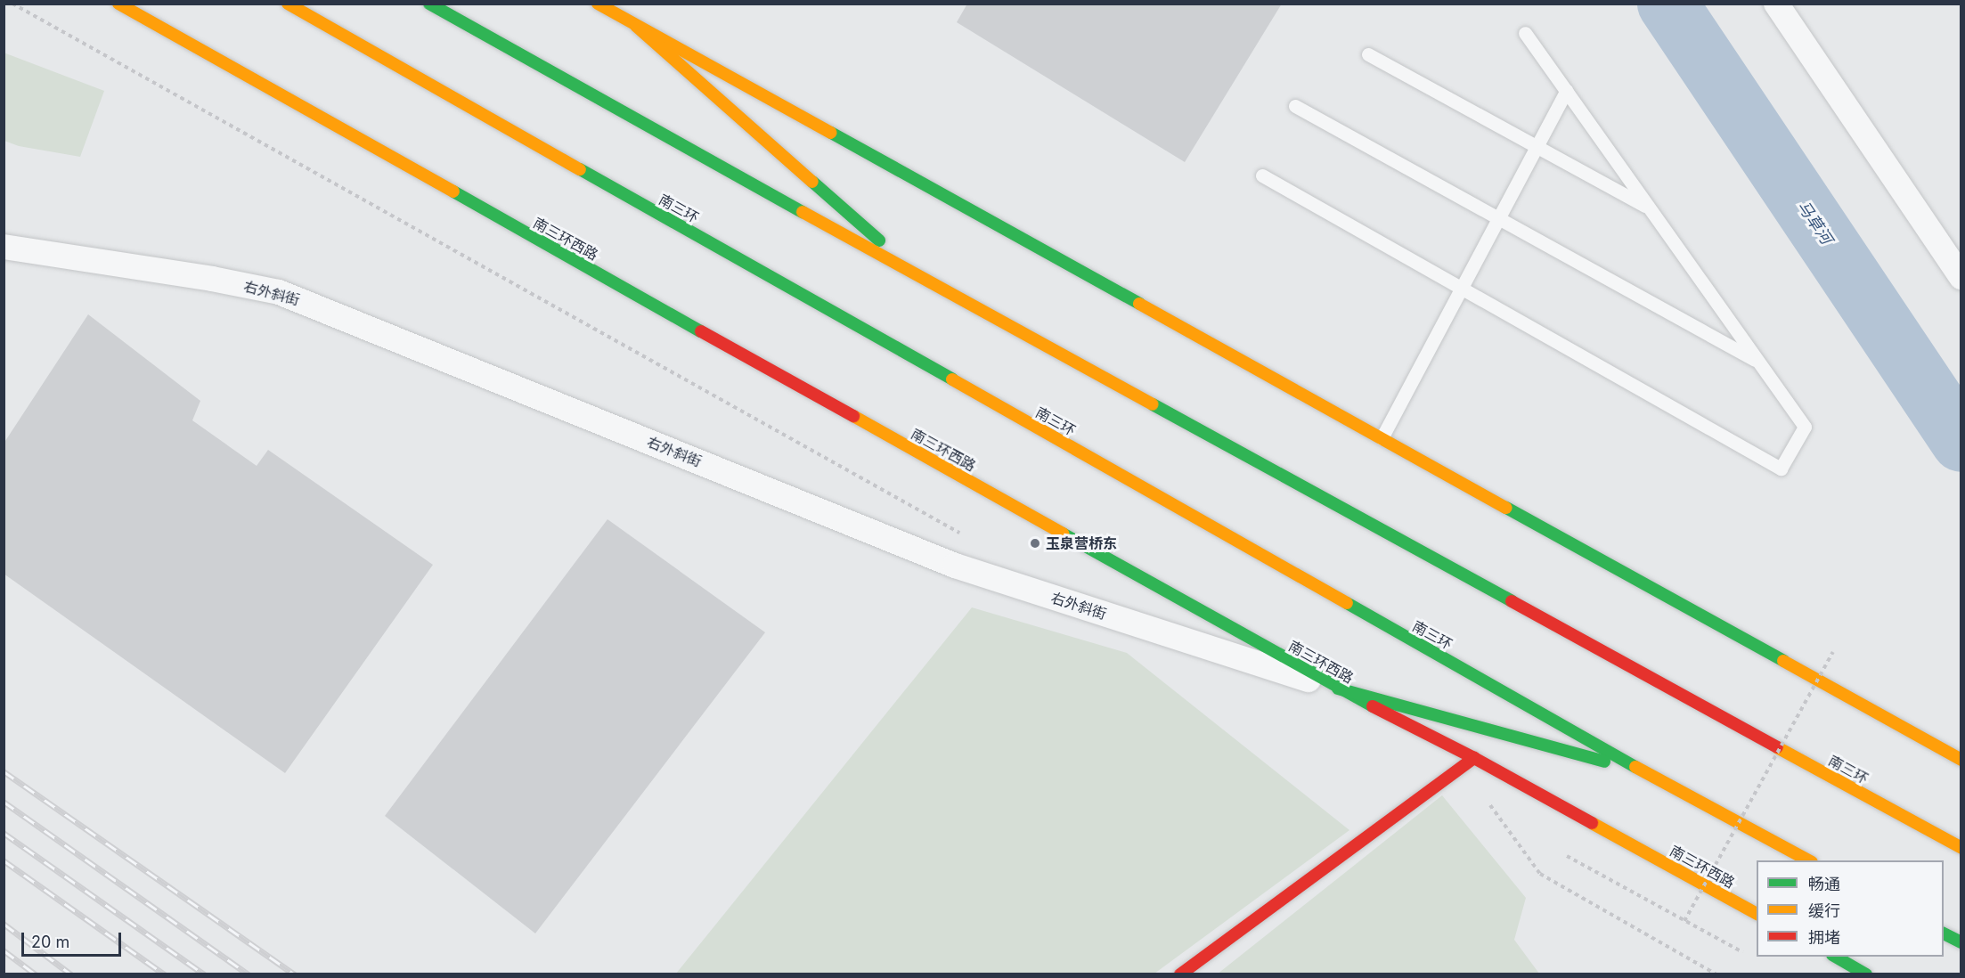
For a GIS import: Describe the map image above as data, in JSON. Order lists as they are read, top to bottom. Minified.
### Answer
{"streets":{"main road":["南三环","南三环西路"],"street":["右外斜街"]},"crossings":[["南三环西路","右外斜街"]],"water":["马草河"],"places":["玉泉营桥东"],"legend":["畅通","缓行","拥堵"],"scale_bar":"20 m"}
